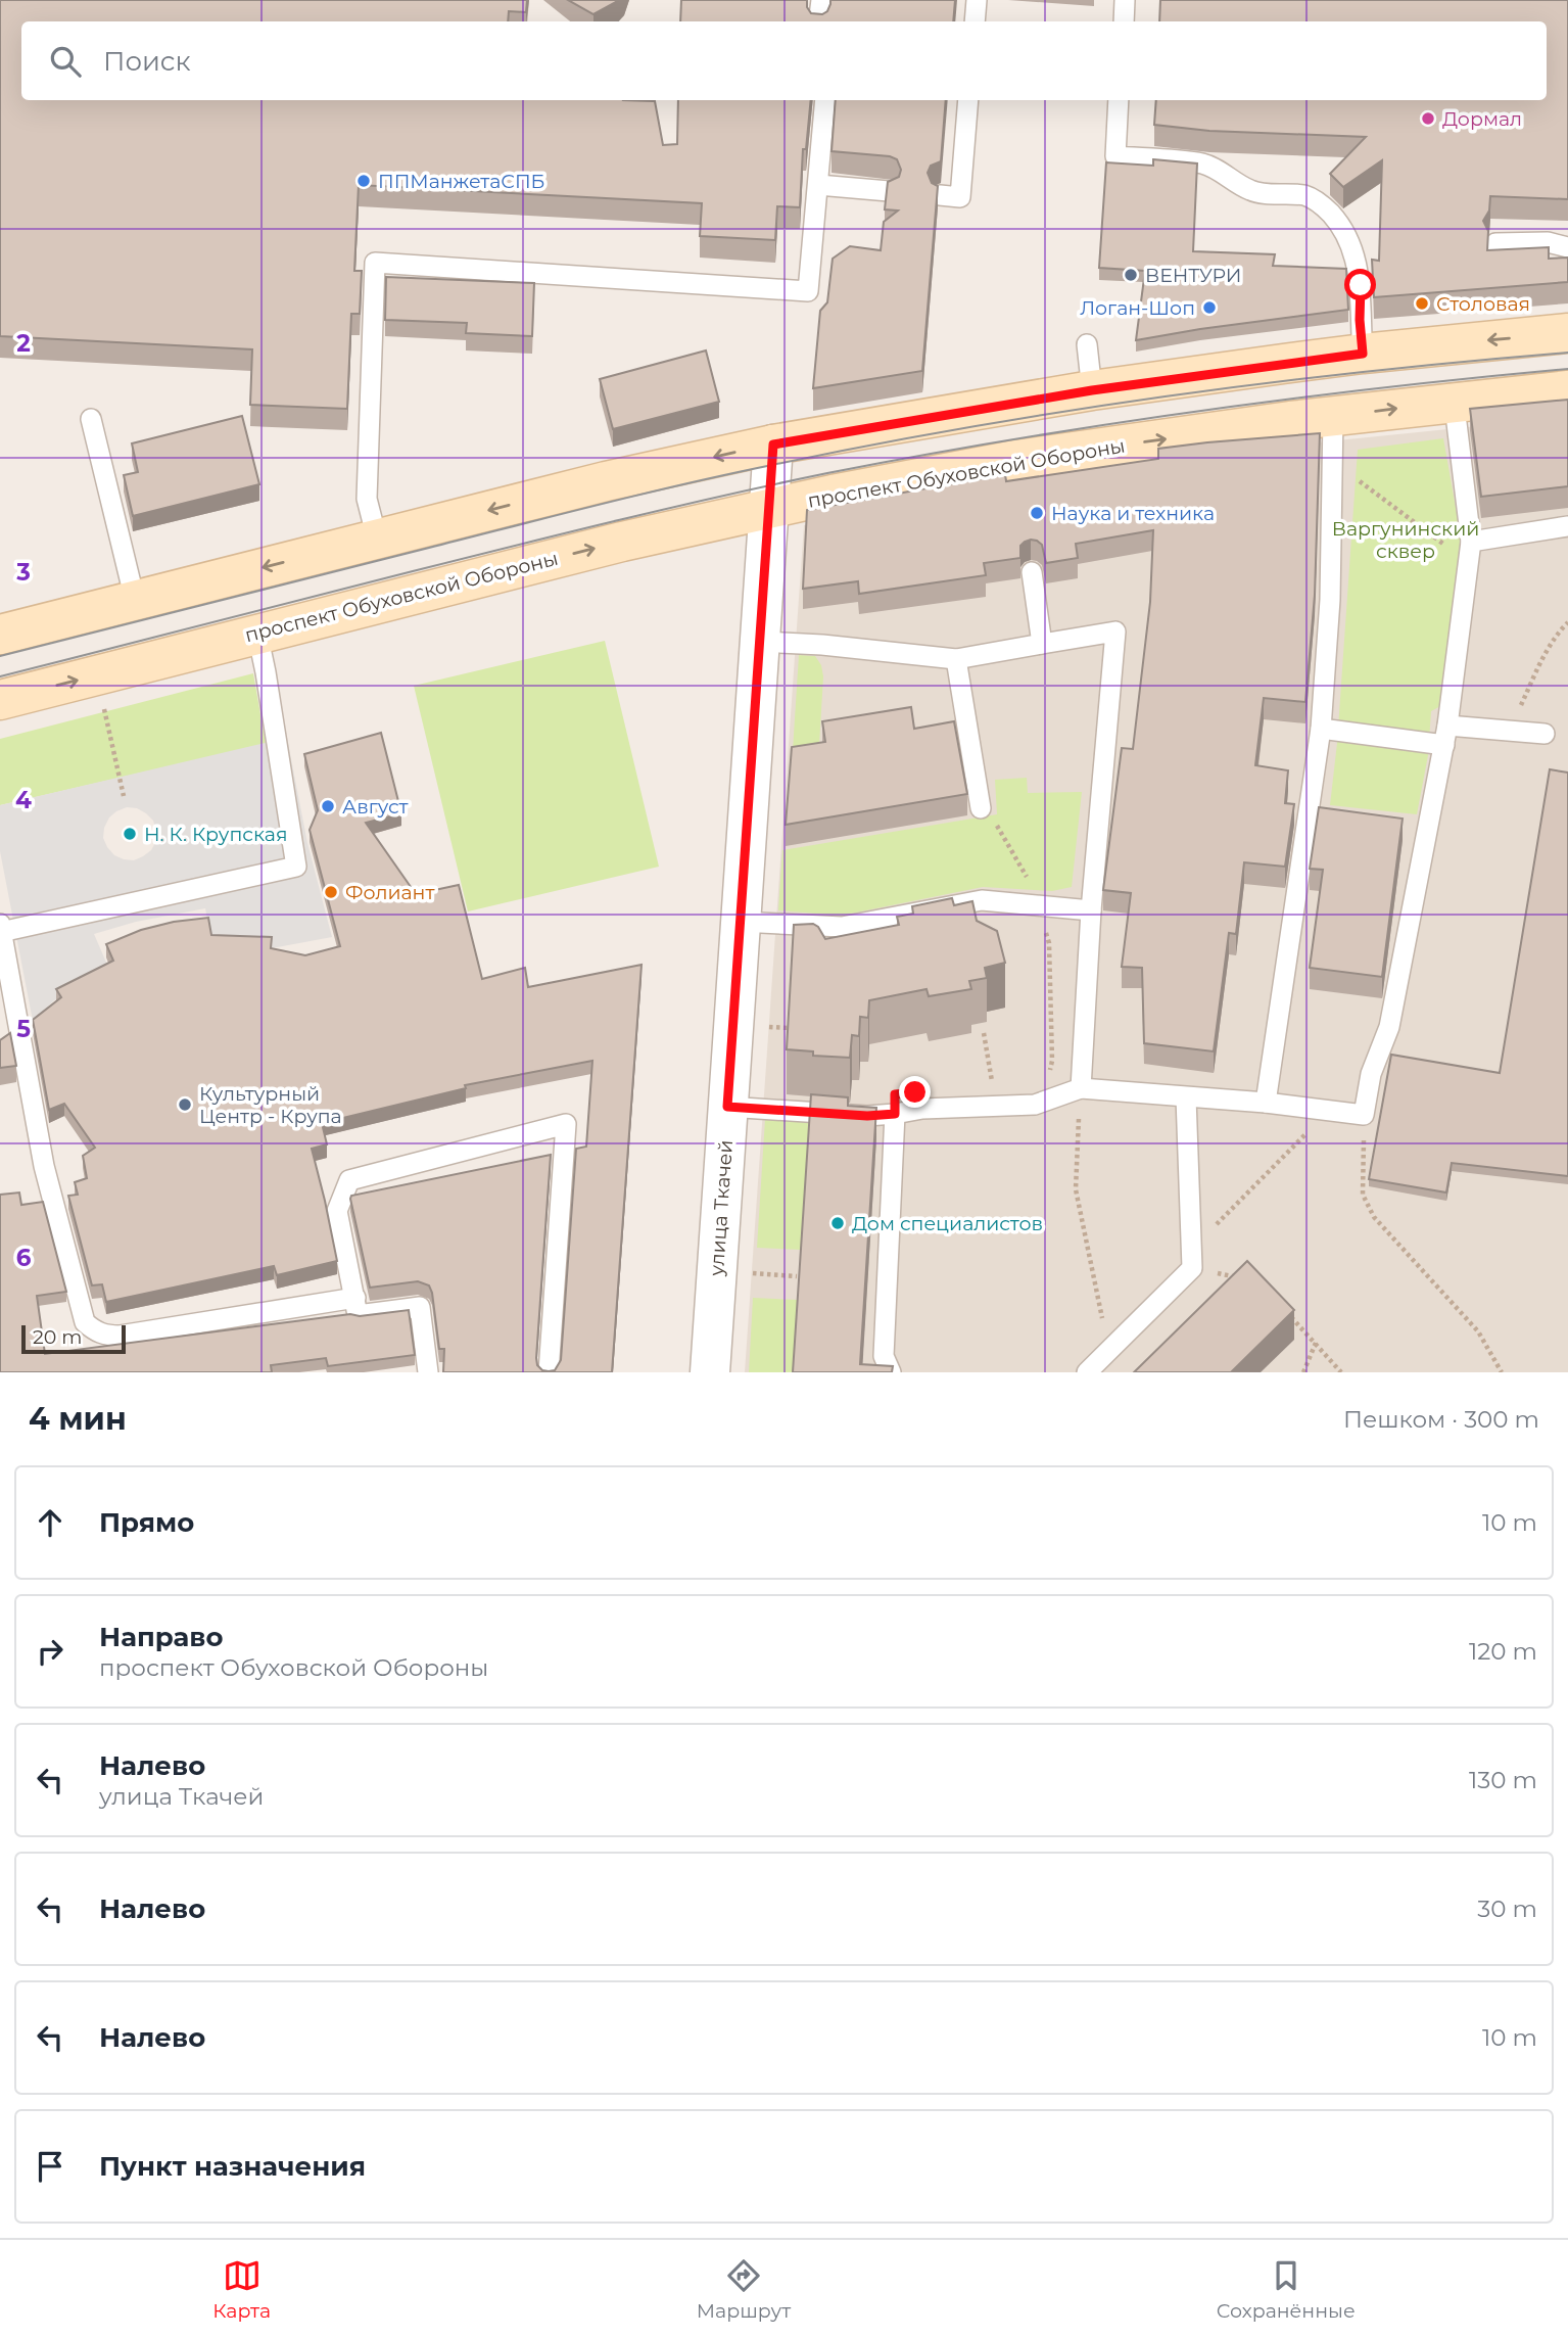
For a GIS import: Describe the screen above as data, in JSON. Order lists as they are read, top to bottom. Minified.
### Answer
{"streets":{"main road":["проспект Обуховской Обороны"],"street":["улица Ткачей"]},"crossings":[["проспект Обуховской Обороны","улица Ткачей"]],"parks":["Варгунинский сквер"],"places":["Дормал","ППМанжетаСПБ","ВЕНТУРИ","Столовая","Логан-Шоп","Наука и техника","Август","Н. К. Крупская","Фолиант","Культурный Центр - Крупа","Дом специалистов"],"scale_bar":"20 m","page":{"search":"Поиск","scale":"20 m","heading":["4 мин","Пешком · 300 m"],"list":[["Прямо","10 m"],["Направо","проспект Обуховской Обороны","120 m"],["Налево","улица Ткачей","130 m"],["Налево","30 m"],["Налево","10 m"],"Пункт назначения"],"nav":["Карта","Маршрут","Сохранённые"]},"grid":{"rows":["2","3","4","5","6"]}}
